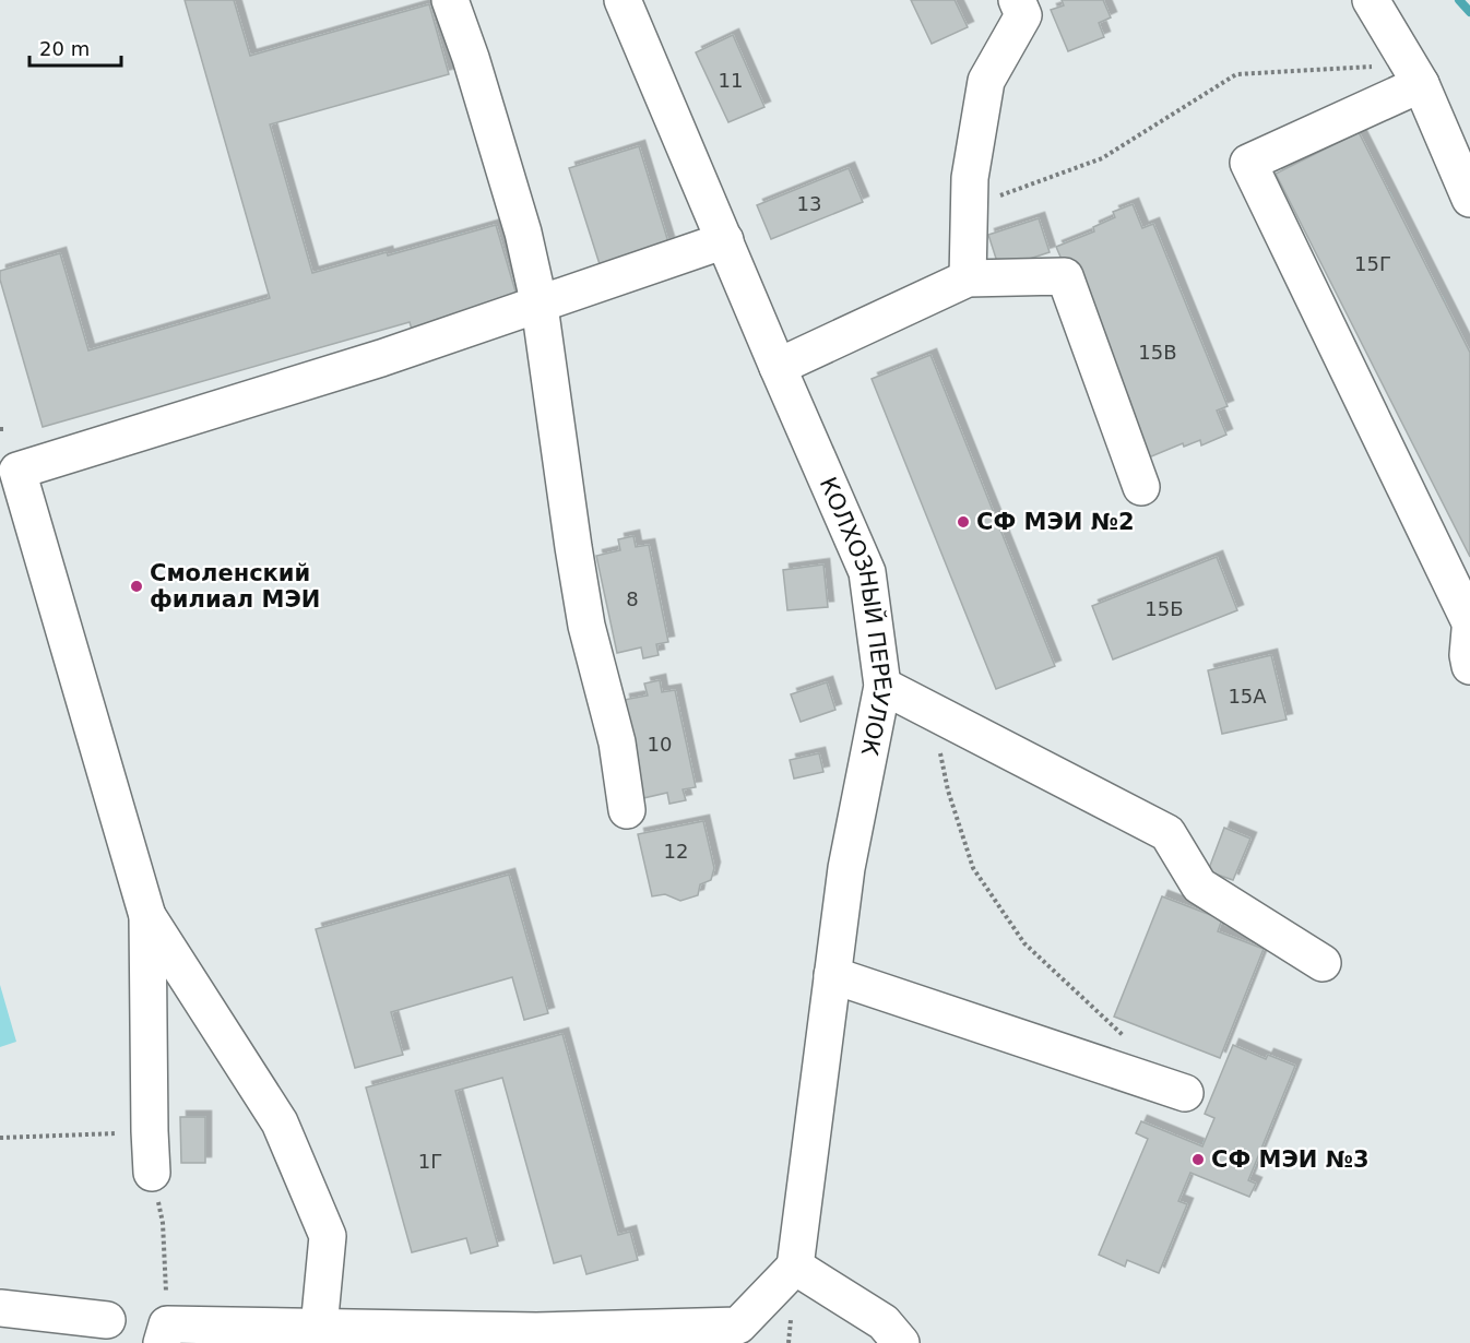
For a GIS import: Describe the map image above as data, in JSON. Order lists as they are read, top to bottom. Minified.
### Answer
{"streets":{"street":["КОЛХОЗНЫЙ ПЕРЕУЛОК"]},"places":["СФ МЭИ №2","Смоленский филиал МЭИ","СФ МЭИ №3"],"house_numbers":["11","13","15Г","15В","8","15Б","15А","10","12","1Г"],"scale_bar":"20 m"}
